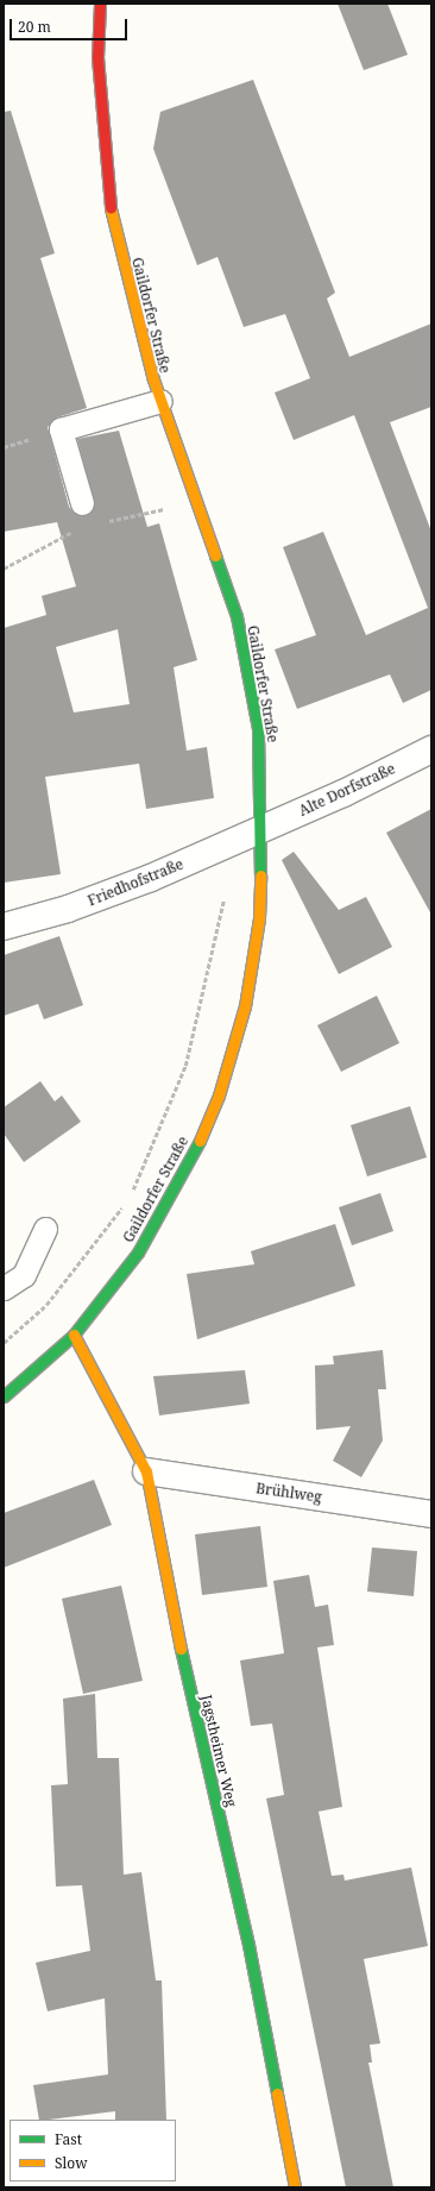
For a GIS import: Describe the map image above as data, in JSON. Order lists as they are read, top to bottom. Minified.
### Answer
{"streets":{"main road":["Gaildorfer Straße","Jagstheimer Weg"],"street":["Alte Dorfstraße","Friedhofstraße","Brühlweg"]},"crossings":[["Gaildorfer Straße","Alte Dorfstraße"],["Gaildorfer Straße","Friedhofstraße"],["Gaildorfer Straße","Jagstheimer Weg"],["Alte Dorfstraße","Friedhofstraße"],["Brühlweg","Jagstheimer Weg"]],"legend":["Fast","Slow"],"scale_bar":"20 m"}
